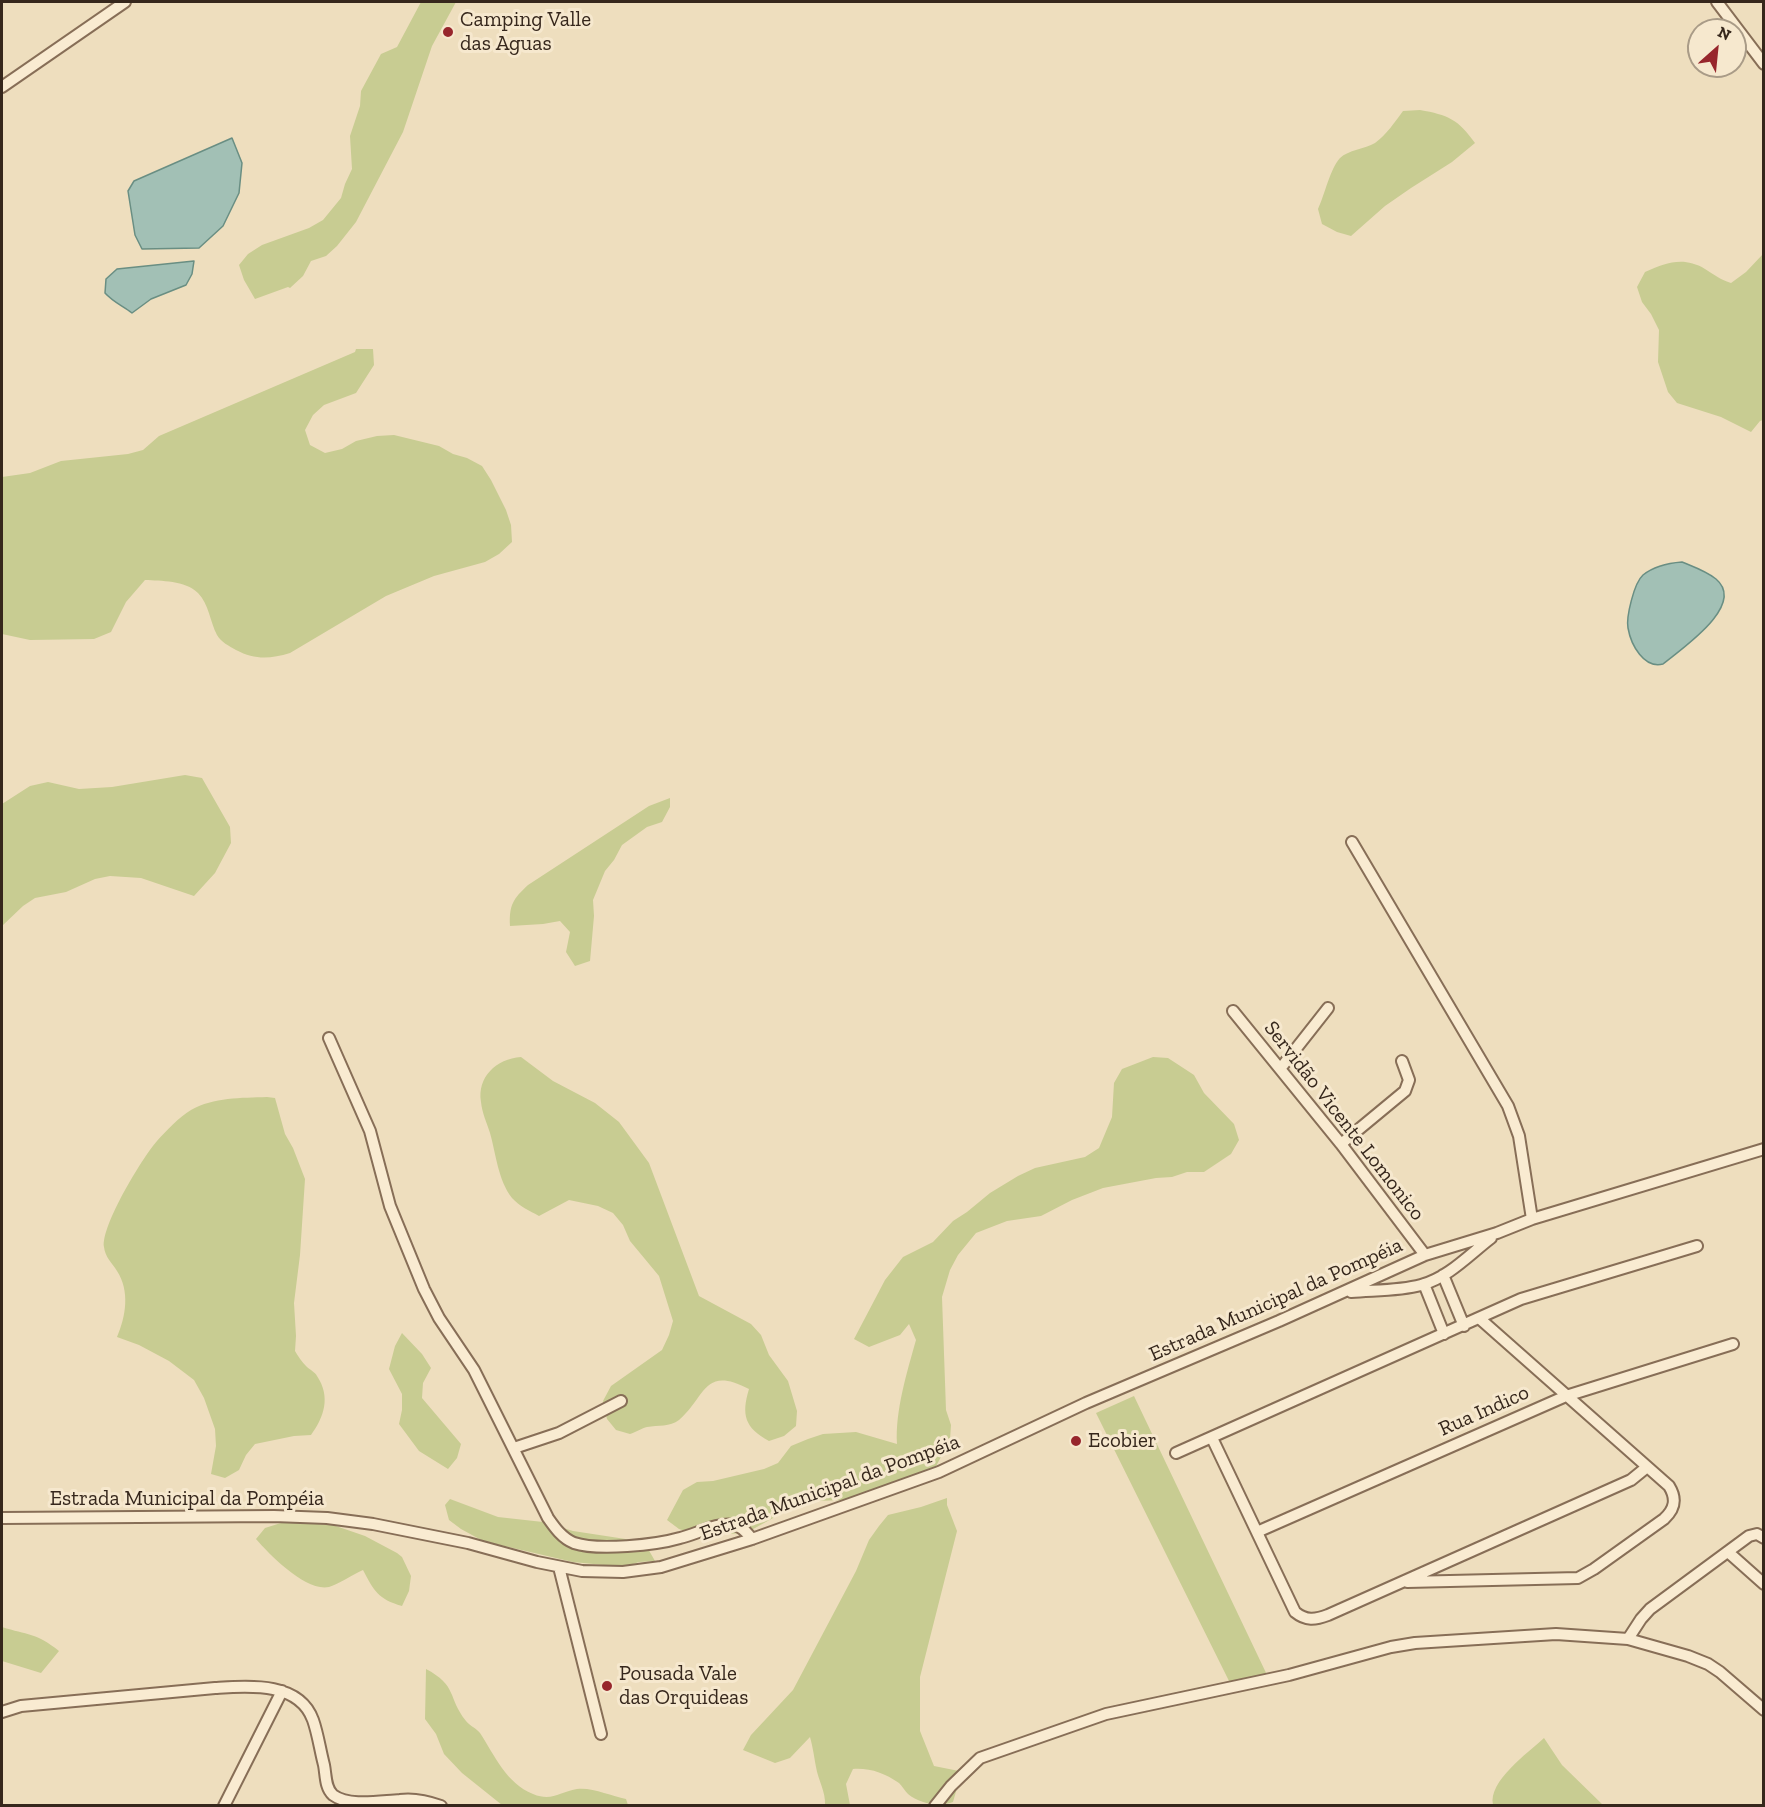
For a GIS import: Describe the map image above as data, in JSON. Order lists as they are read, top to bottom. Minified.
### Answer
{"streets":{"street":["Servidão Vicente Lomonico","Estrada Municipal da Pompéia","Rua Indico"]},"crossings":[["Servidão Vicente Lomonico","Estrada Municipal da Pompéia"]],"places":["Camping Valle das Aguas","Ecobier","Pousada Vale das Orquideas"],"north":"top right"}
